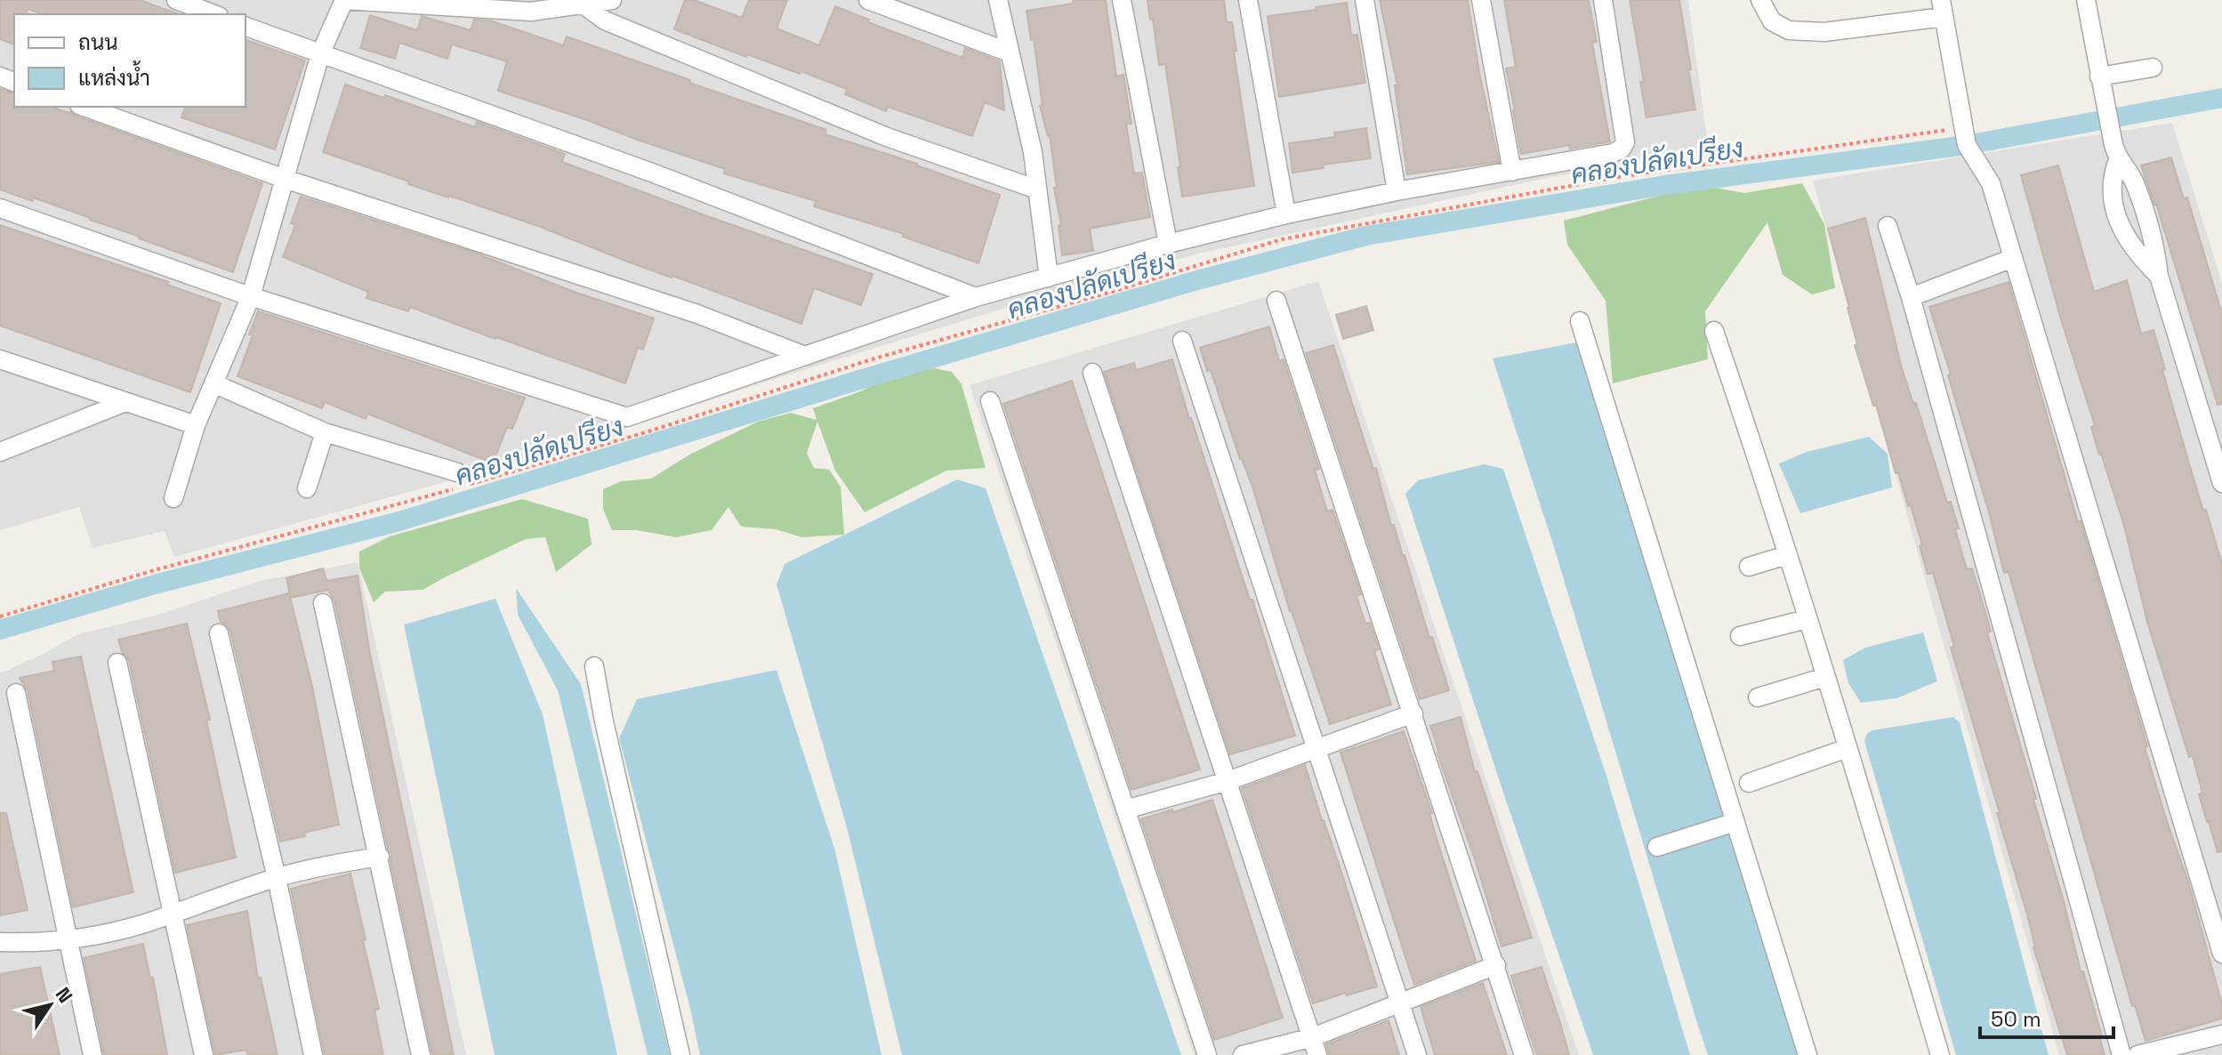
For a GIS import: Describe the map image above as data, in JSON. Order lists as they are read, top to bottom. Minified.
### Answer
{"water":["คลองปลัดเปรียง"],"legend":["ถนน","แหล่งน้ำ"],"scale_bar":"50 m","north":"top right"}
